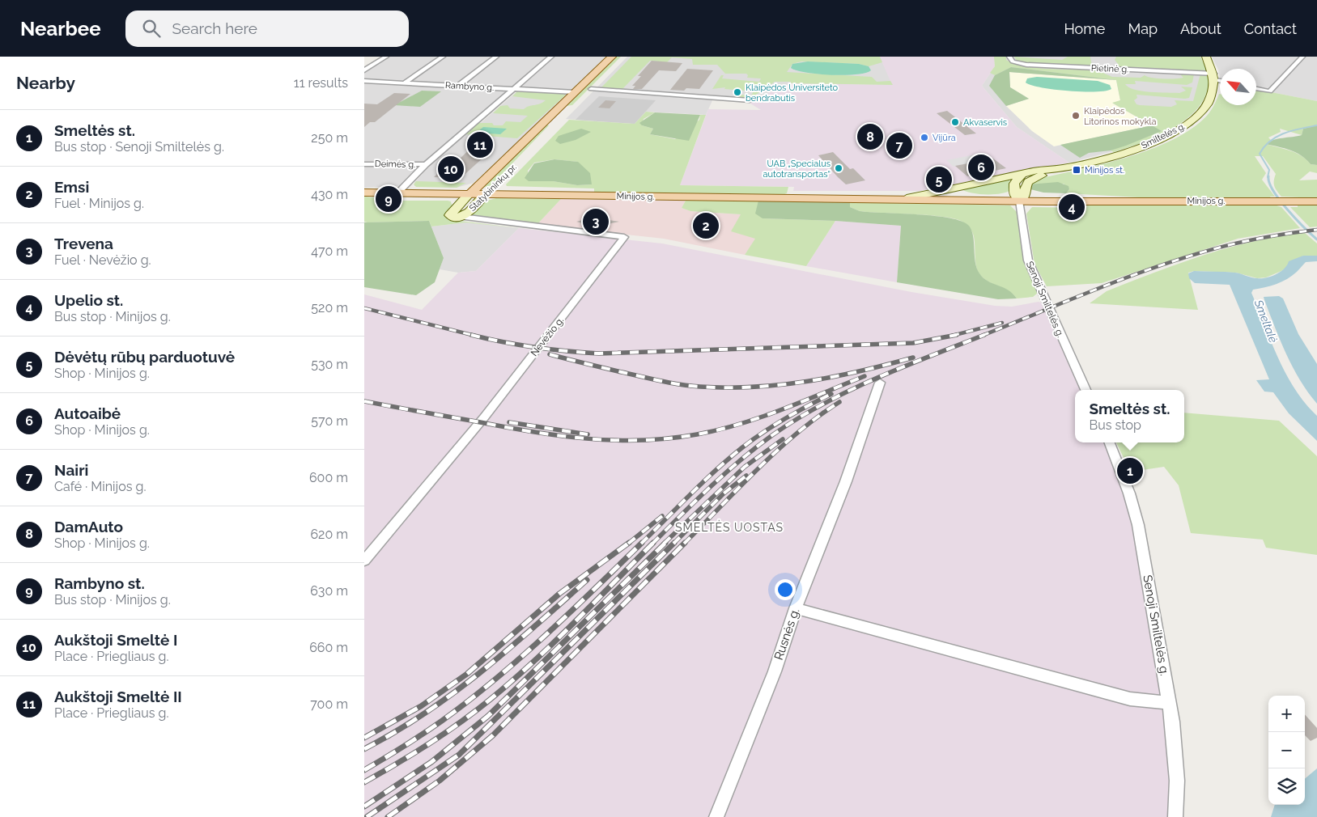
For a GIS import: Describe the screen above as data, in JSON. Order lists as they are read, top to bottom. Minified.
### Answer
{"streets":{"main road":["Statybininkų pr.","Minijos g."],"street":["Pietinė g.","Rambyno g.","Smiltelės g.","Deimės g.","Senoji Smiltelės g.","Nevėžio g.","Rusnės g."]},"crossings":[["Pietinė g.","Smiltelės g."],["Rambyno g.","Statybininkų pr."],["Statybininkų pr.","Minijos g."],["Statybininkų pr.","Nevėžio g."],["Minijos g.","Senoji Smiltelės g."]],"districts":["SMELTĖS UOSTAS"],"water":["Smeltalė"],"places":{"other":["Klaipėdos Universiteto bendrabutis","Klaipėdos Litorinos mokykla","Akvaservis","Vijūra","UAB „Specialus autotransportas“"],"transit":["Minijos st."]},"north":"top left","page":{"header":"Nearbee","search":"Search here","nav":["Home","Map","About","Contact"],"heading":["Nearby","11 results"],"list":[{"mark":"1","name":"Smeltės st.","note":"Bus stop · Senoji Smiltelės g.","value":"250 m"},{"mark":"2","name":"Emsi","note":"Fuel · Minijos g.","value":"430 m"},{"mark":"3","name":"Trevena","note":"Fuel · Nevėžio g.","value":"470 m"},{"mark":"4","name":"Upelio st.","note":"Bus stop · Minijos g.","value":"520 m"},{"mark":"5","name":"Dėvėtų rūbų parduotuvė","note":"Shop · Minijos g.","value":"530 m"},{"mark":"6","name":"Autoaibė","note":"Shop · Minijos g.","value":"570 m"},{"mark":"7","name":"Nairi","note":"Café · Minijos g.","value":"600 m"},{"mark":"8","name":"DamAuto","note":"Shop · Minijos g.","value":"620 m"},{"mark":"9","name":"Rambyno st.","note":"Bus stop · Minijos g.","value":"630 m"},{"mark":"10","name":"Aukštoji Smeltė I","note":"Place · Priegliaus g.","value":"660 m"},{"mark":"11","name":"Aukštoji Smeltė II","note":"Place · Priegliaus g.","value":"700 m"}],"pins":["8","11","7","6","10","5","9","4","3","2","1"],"popup":["Smeltės st.","Bus stop"],"map_buttons":["+","−"]}}
